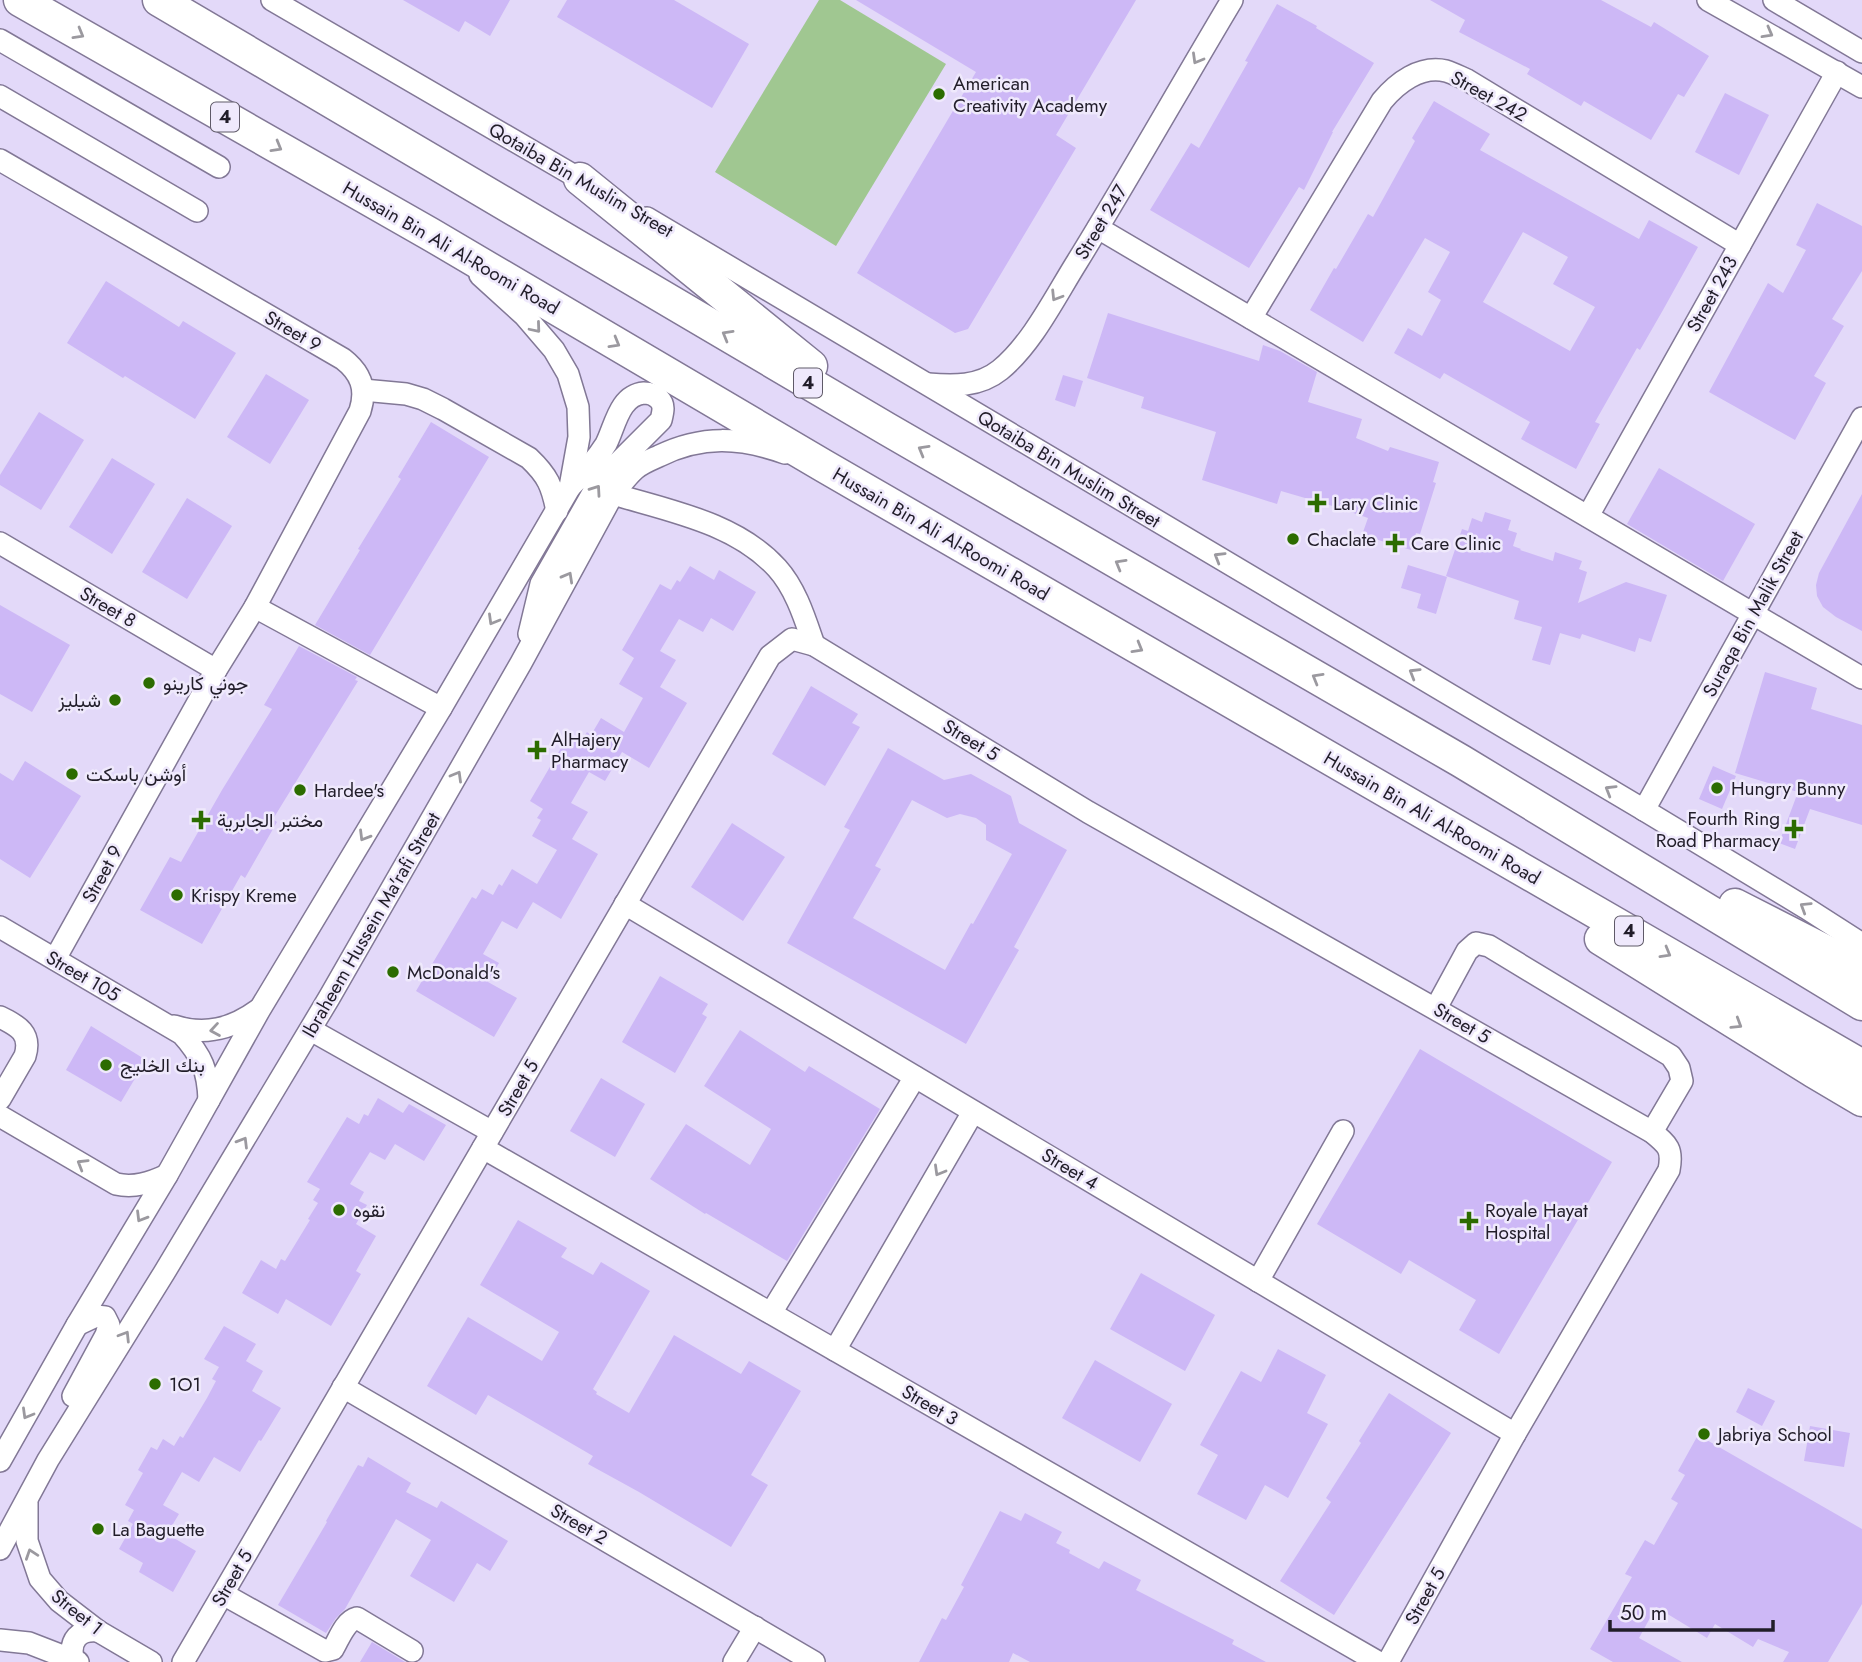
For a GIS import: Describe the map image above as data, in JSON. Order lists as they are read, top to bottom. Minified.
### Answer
{"streets":{"highway":["4","Hussain Bin Ali Al-Roomi Road"],"street":["Street 242","Qotaiba Bin Muslim Street","Street 247","Street 243","Street 9","Street 8","Suraqa Bin Malik Street","Street 5","Ibraheem Hussein Ma'rafi Street","Street 105","Street 4","Street 3","Street 2","Street 1"]},"crossings":[["Street 242","Street 243"],["Qotaiba Bin Muslim Street","Street 247"],["Qotaiba Bin Muslim Street","Suraqa Bin Malik Street"],["Hussain Bin Ali Al-Roomi Road","Ibraheem Hussein Ma'rafi Street"],["Street 9","Street 8"],["Street 9","Street 105"],["Street 5","Street 4"],["Street 5","Street 3"],["Street 5","Street 2"],["Ibraheem Hussein Ma'rafi Street","Street 3"],["Ibraheem Hussein Ma'rafi Street","Street 1"]],"one_way":["Qotaiba Bin Muslim Street","Street 247","Street 1"],"places":{"other":["American Creativity Academy","Chaclate","جوني كارينو","شيليز","أوشن باسكت","Hungry Bunny","Hardee's","Krispy Kreme","McDonald's","بنك الخليج","نقوه","1O1","Jabriya School","La Baguette"],"health":["Lary Clinic","Care Clinic","AlHajery Pharmacy","مختبر الجابرية","Fourth Ring Road Pharmacy","Royale Hayat Hospital"]},"scale_bar":"50 m"}
